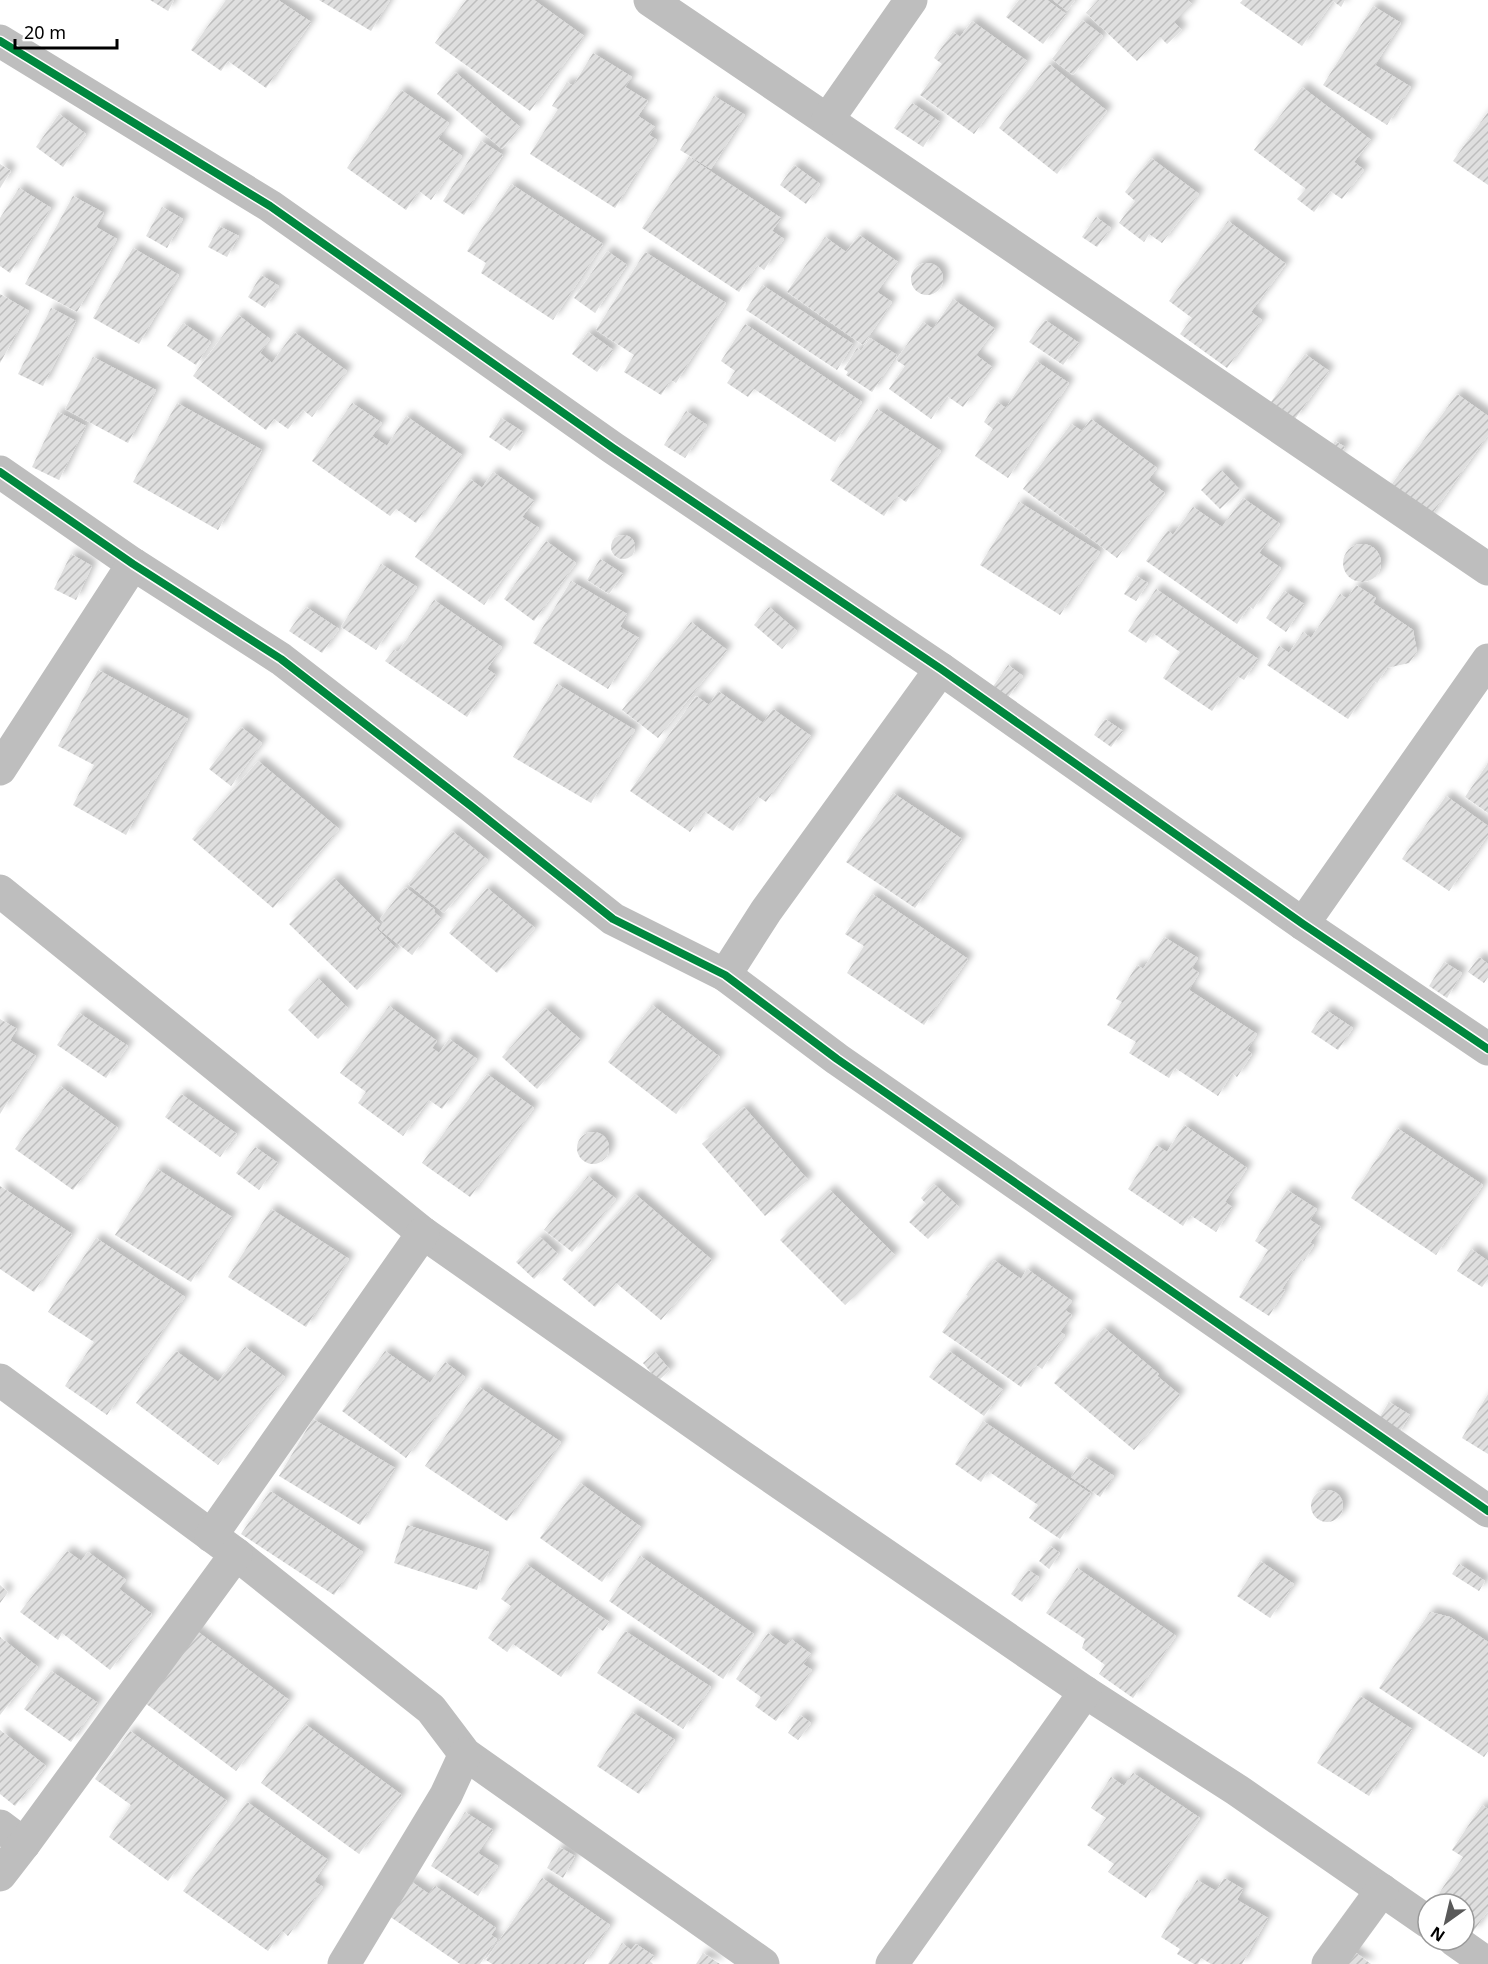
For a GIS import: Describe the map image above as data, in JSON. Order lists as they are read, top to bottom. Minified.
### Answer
{"scale_bar":"20 m","north":"bottom left"}
